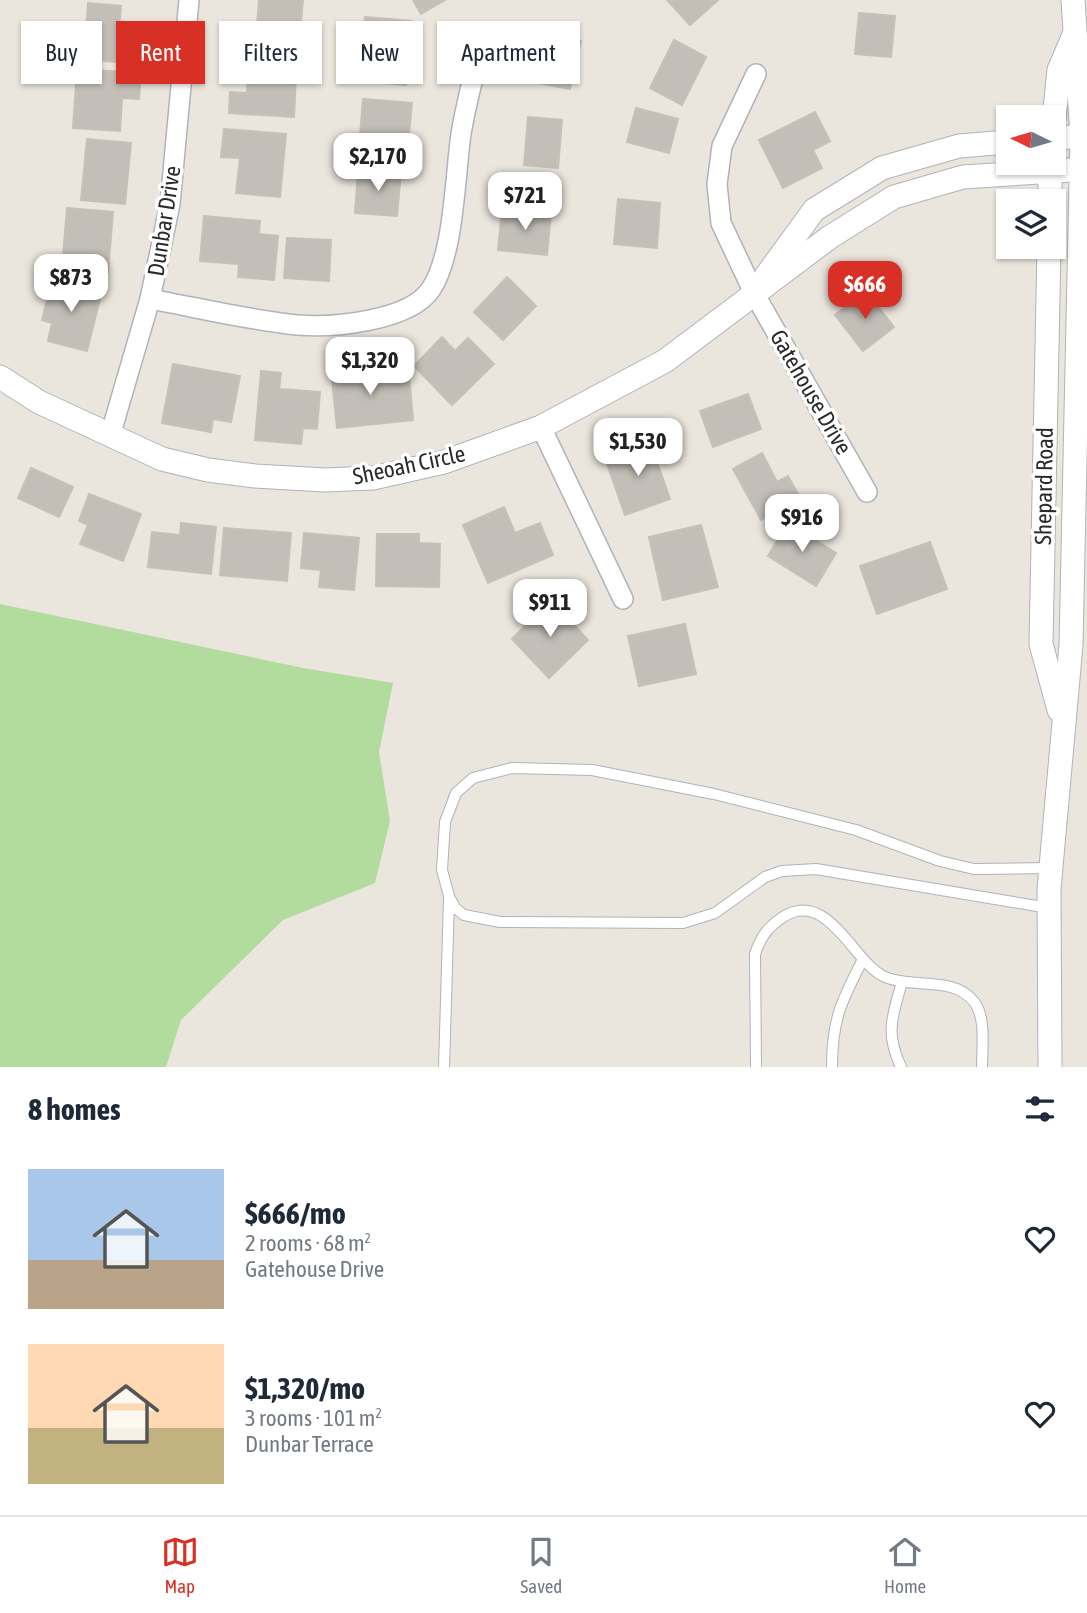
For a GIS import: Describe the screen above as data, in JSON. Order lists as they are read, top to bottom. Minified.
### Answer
{"streets":{"street":["Dunbar Drive","Gatehouse Drive","Sheoah Circle","Shepard Road"]},"crossings":[["Dunbar Drive","Sheoah Circle"],["Gatehouse Drive","Sheoah Circle"],["Sheoah Circle","Shepard Road"]],"north":"left","page":{"chip":["Buy","Rent","Filters","New","Apartment"],"price":["$2,170","$721","$873","$666","$1,320","$1,530","$916","$911"],"heading":"8 homes","list":[{"name":"$666/mo","note":"2 rooms · 68 m² · Gatehouse Drive"},{"name":"$1,320/mo","note":"3 rooms · 101 m² · Dunbar Terrace"}],"tabs":["Map","Saved","Home"]}}
